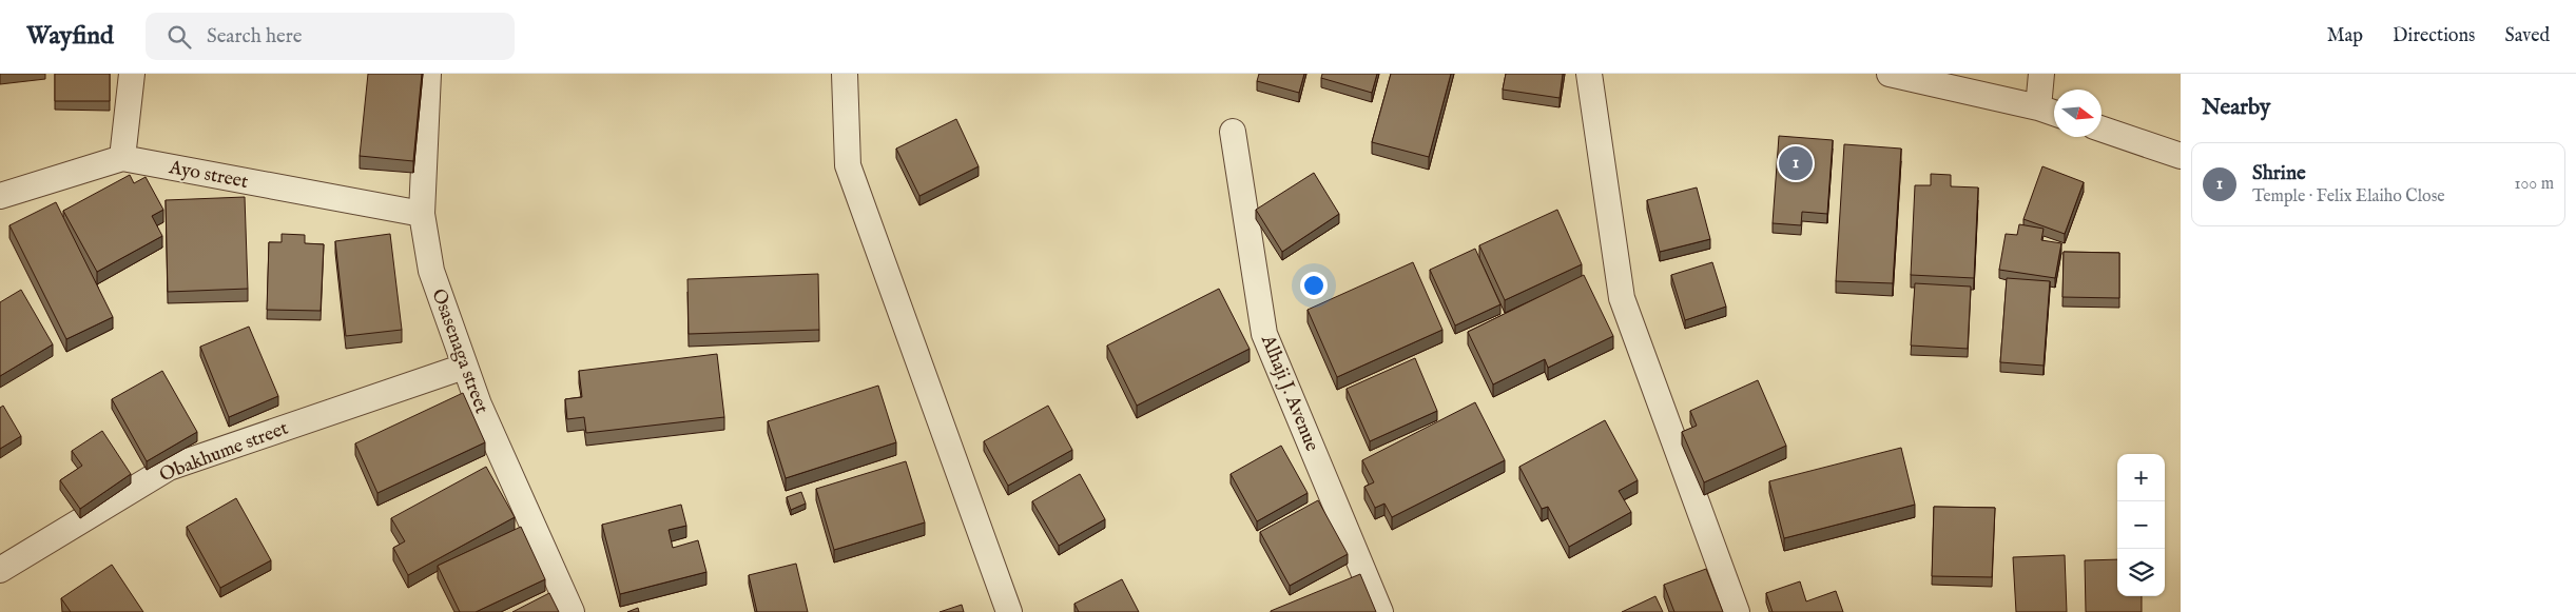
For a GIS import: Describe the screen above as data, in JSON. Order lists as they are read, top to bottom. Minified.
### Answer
{"streets":{"street":["Ayo street","Osasenaga street","Alhaji J. Avenue","Obakhume street"]},"crossings":[["Ayo street","Osasenaga street"],["Osasenaga street","Obakhume street"]],"north":"right","page":{"header":"Wayfind","search":"Search here","nav":["Map","Directions","Saved"],"heading":"Nearby","list":[{"mark":"1","name":"Shrine","note":"Temple · Felix Elaiho Close","value":"100 m"}],"pins":"1","map_buttons":["+","−"]}}
